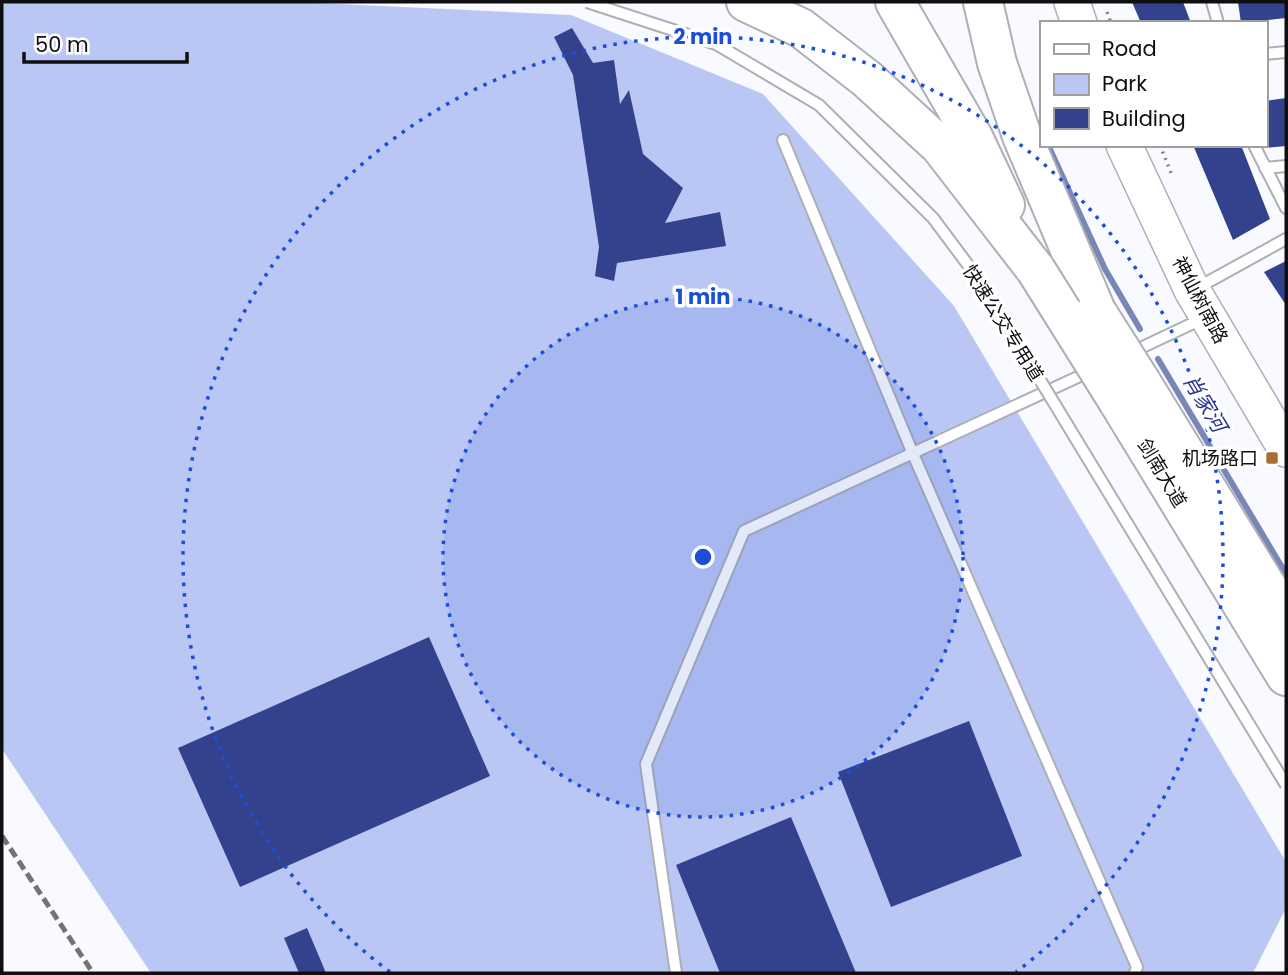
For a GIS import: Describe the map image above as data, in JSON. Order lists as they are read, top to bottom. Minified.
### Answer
{"streets":{"highway":["剑南大道"],"main road":["神仙树南路"],"lane":["快速公交专用道"]},"water":["肖家河"],"places":{"transit":["机场路口"]},"legend":["Road","Park","Building"],"scale_bar":"50 m","rings":["2 min","1 min"]}
